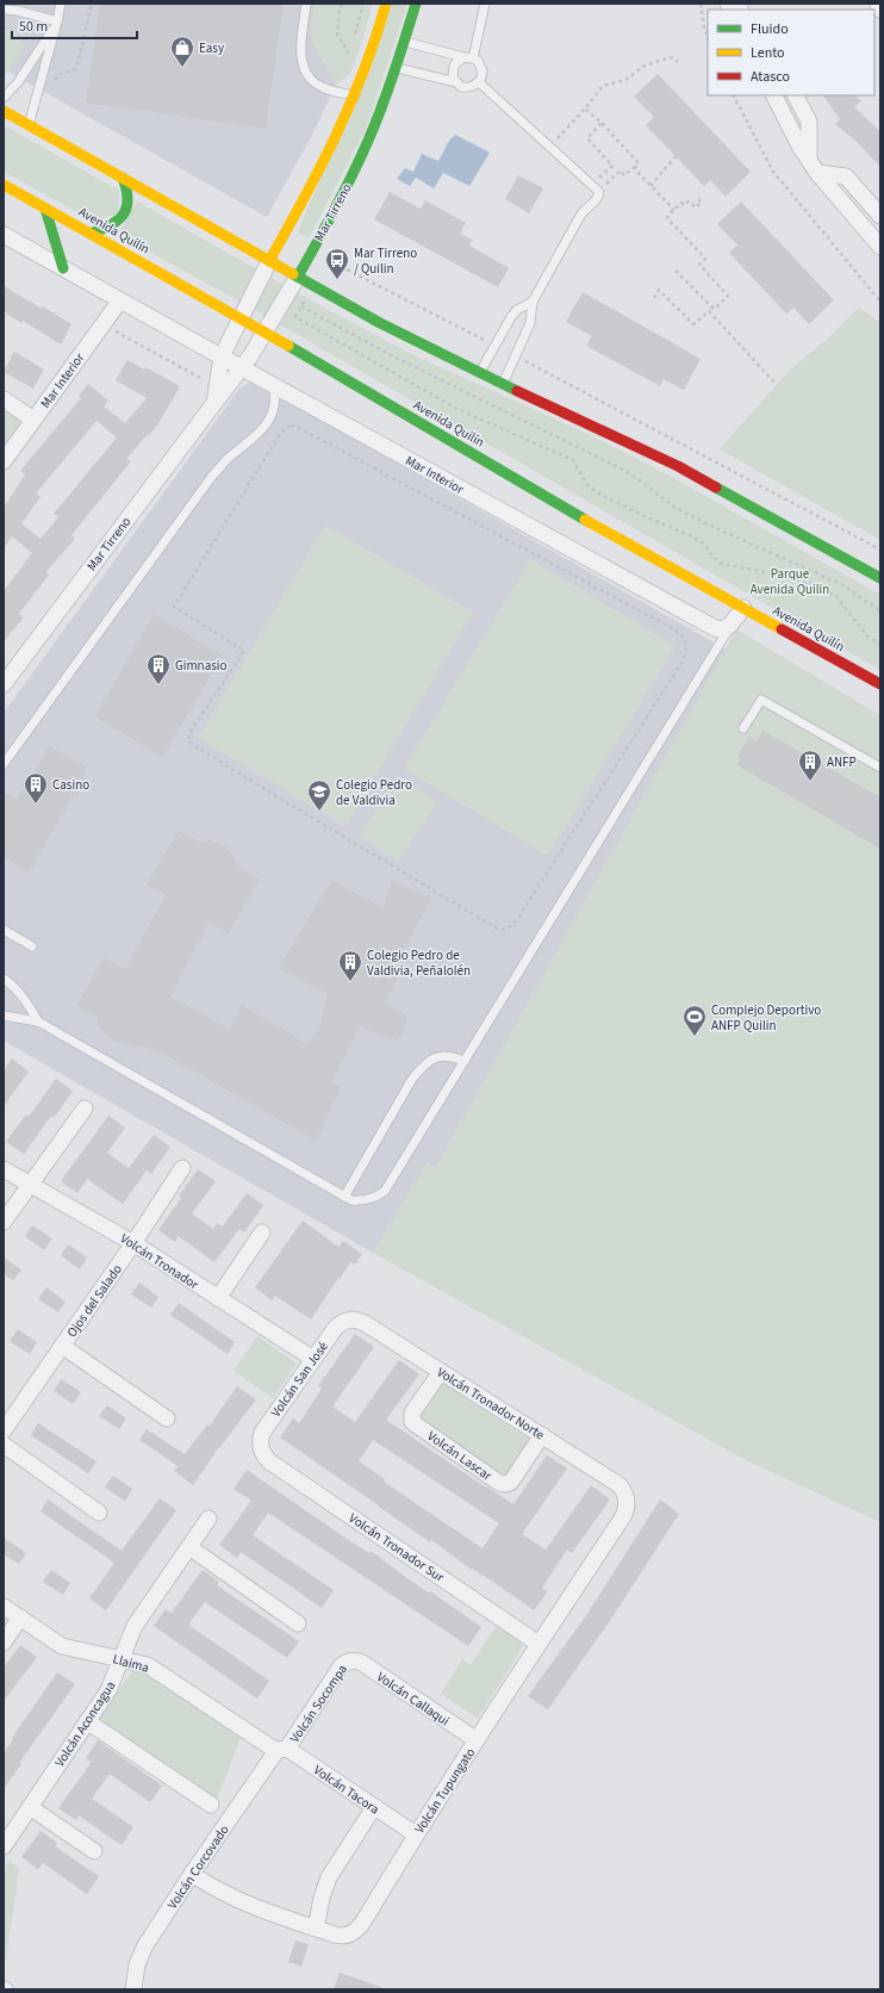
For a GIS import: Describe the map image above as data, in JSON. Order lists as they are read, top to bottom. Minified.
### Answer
{"streets":{"main road":["Mar Tirreno","Avenida Quilín"],"street":["Mar Interior","Volcán Tronador","Ojos del Salado","Volcán San José","Volcán Tronador Norte","Volcán Lascar","Volcán Tronador Sur","Llaima","Volcán Callaqui","Volcán Socompa","Volcán Aconcagua","Volcán Tacora","Volcán Tupungato","Volcán Corcovado"]},"crossings":[["Mar Tirreno","Avenida Quilín"],["Mar Tirreno","Mar Interior"],["Volcán Tronador","Ojos del Salado"],["Volcán Tronador","Volcán San José"],["Volcán San José","Volcán Tronador Norte"],["Volcán San José","Volcán Tronador Sur"],["Volcán Tronador Norte","Volcán Lascar"],["Volcán Tronador Norte","Volcán Tupungato"],["Volcán Tronador Sur","Volcán Tupungato"],["Llaima","Volcán Socompa"],["Llaima","Volcán Aconcagua"],["Llaima","Volcán Tacora"],["Llaima","Volcán Corcovado"],["Volcán Callaqui","Volcán Socompa"],["Volcán Callaqui","Volcán Tupungato"],["Volcán Socompa","Volcán Tacora"],["Volcán Socompa","Volcán Corcovado"],["Volcán Tacora","Volcán Tupungato"],["Volcán Tacora","Volcán Corcovado"],["Volcán Tupungato","Volcán Corcovado"]],"parks":["Parque Avenida Quilin"],"places":{"shop":["Easy"],"bus stop":["Mar Tirreno / Quilin"],"building":["Gimnasio","ANFP","Casino","Colegio Pedro de Valdivia, Peñalolén"],"school or university":["Colegio Pedro de Valdivia"],"sports":["Complejo Deportivo ANFP Quilin"]},"legend":["Fluido","Lento","Atasco"],"scale_bar":"50 m"}
